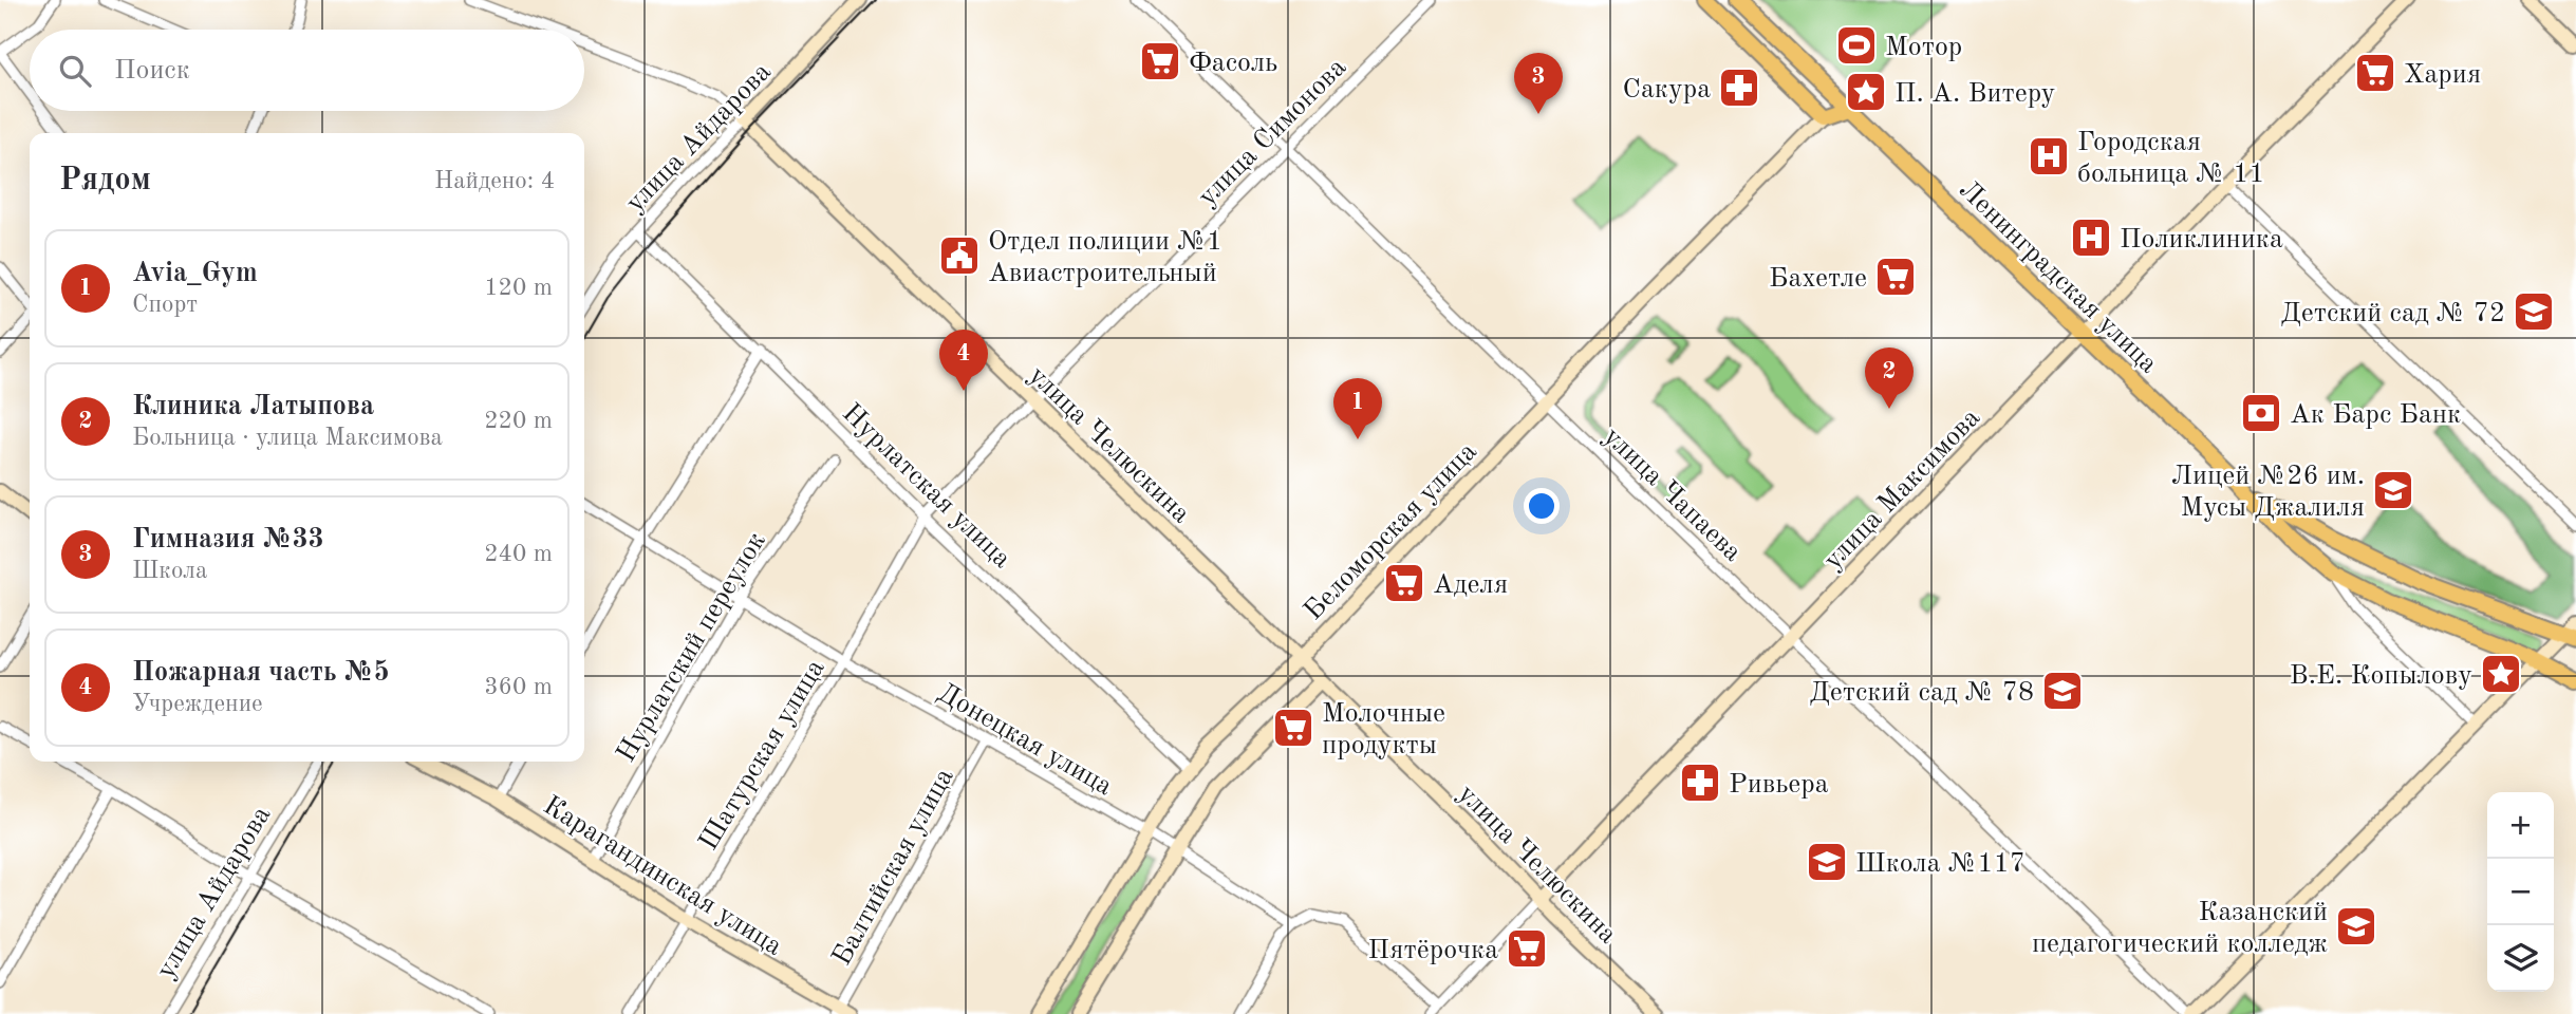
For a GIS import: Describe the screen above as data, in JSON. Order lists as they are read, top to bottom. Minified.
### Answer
{"streets":{"main road":["улица Айдарова","Ленинградская улица","улица Челюскина","улица Максимова","Беломорская улица","Карагандинская улица"],"street":["улица Симонова","Нурлатская улица","улица Чапаева","Нурлатский переулок","Донецкая улица","Шатурская улица","Балтийская улица"]},"crossings":[["улица Симонова","улица Челюскина"],["улица Симонова","Нурлатская улица"],["улица Симонова","улица Чапаева"],["улица Симонова","Шатурская улица"],["улица Айдарова","улица Челюскина"],["улица Айдарова","Нурлатская улица"],["Ленинградская улица","улица Максимова"],["улица Челюскина","улица Максимова"],["улица Челюскина","Беломорская улица"],["Нурлатская улица","Беломорская улица"],["Нурлатская улица","Шатурская улица"],["улица Максимова","улица Чапаева"],["улица Чапаева","Беломорская улица"],["Беломорская улица","Донецкая улица"],["Нурлатский переулок","Донецкая улица"],["Нурлатский переулок","Карагандинская улица"],["Донецкая улица","Шатурская улица"],["Донецкая улица","Балтийская улица"],["Шатурская улица","Карагандинская улица"],["Балтийская улица","Карагандинская улица"]],"places":{"sports":["Мотор"],"supermarket":["Фасоль","Хария","Бахетле","Аделя","Молочные продукты","Пятёрочка"],"pharmacy":["Сакура","Ривьера"],"place":["П. А. Витеру","В.Е. Копылову"],"hospital":["Городская больница № 11","Поликлиника"],"public building":["Отдел полиции №1 Авиастроительный"],"school or university":["Детский сад № 72","Лицей №26 им. Мусы Джалиля","Детский сад № 78","Школа №117","Казанский педагогический колледж"],"bank":["Ак Барс Банк"]},"page":{"search":"Поиск","pins":["3","4","2","1"],"heading":["Рядом","Найдено: 4"],"list":[{"mark":"1","name":"Avia_Gym","note":"Спорт","value":"120 m"},{"mark":"2","name":"Клиника Латыпова","note":"Больница · улица Максимова","value":"220 m"},{"mark":"3","name":"Гимназия №33","note":"Школа","value":"240 m"},{"mark":"4","name":"Пожарная часть №5","note":"Учреждение","value":"360 m"}],"map_buttons":["+","−"]}}
